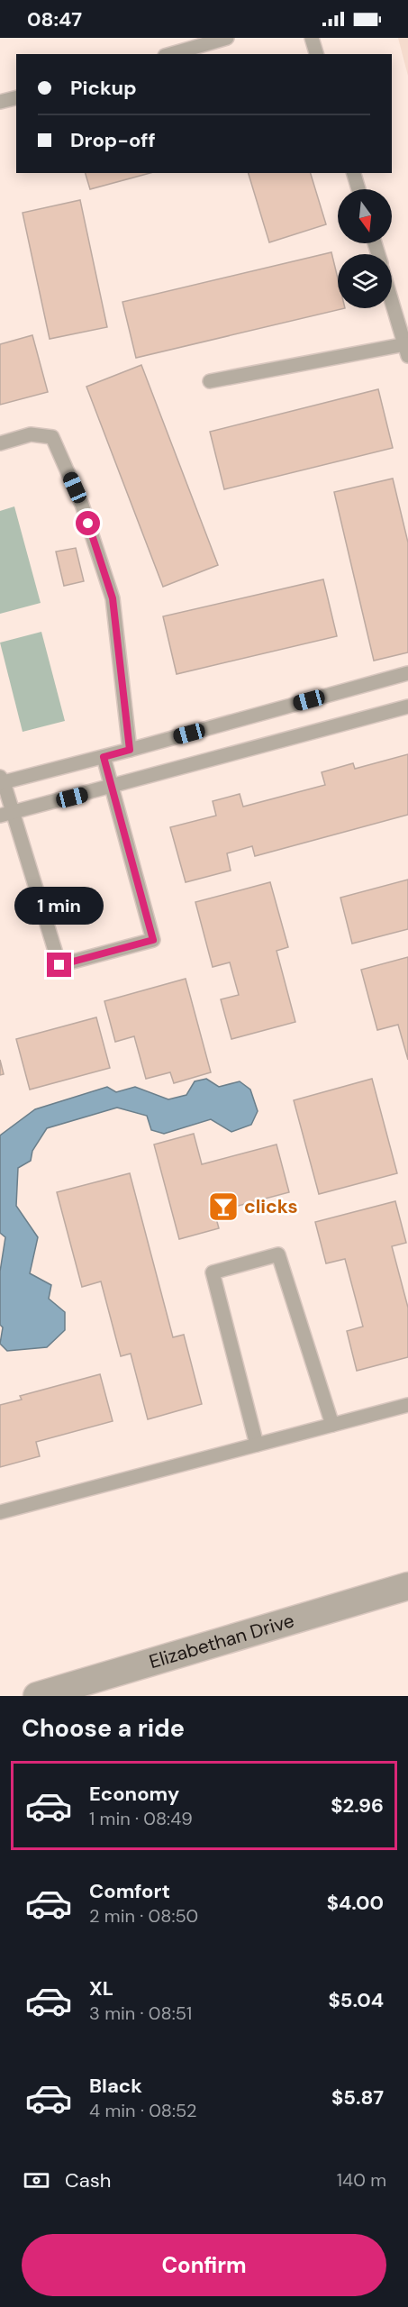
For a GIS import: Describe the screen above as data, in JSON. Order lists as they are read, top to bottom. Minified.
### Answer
{"streets":{"street":["Elizabethan Drive"]},"places":{"bar":["clicks"]},"north":"bottom","page":{"status":"08:47","banner":["Pickup","Drop-off"],"bubble":"1 min","heading":"Choose a ride","list":[{"name":"Economy","note":"1 min · 08:49","value":"$2.96"},{"name":"Comfort","note":"2 min · 08:50","value":"$4.00"},{"name":"XL","note":"3 min · 08:51","value":"$5.04"},{"name":"Black","note":"4 min · 08:52","value":"$5.87"}],"pay":["Cash","140 m"],"buttons":"Confirm"}}
